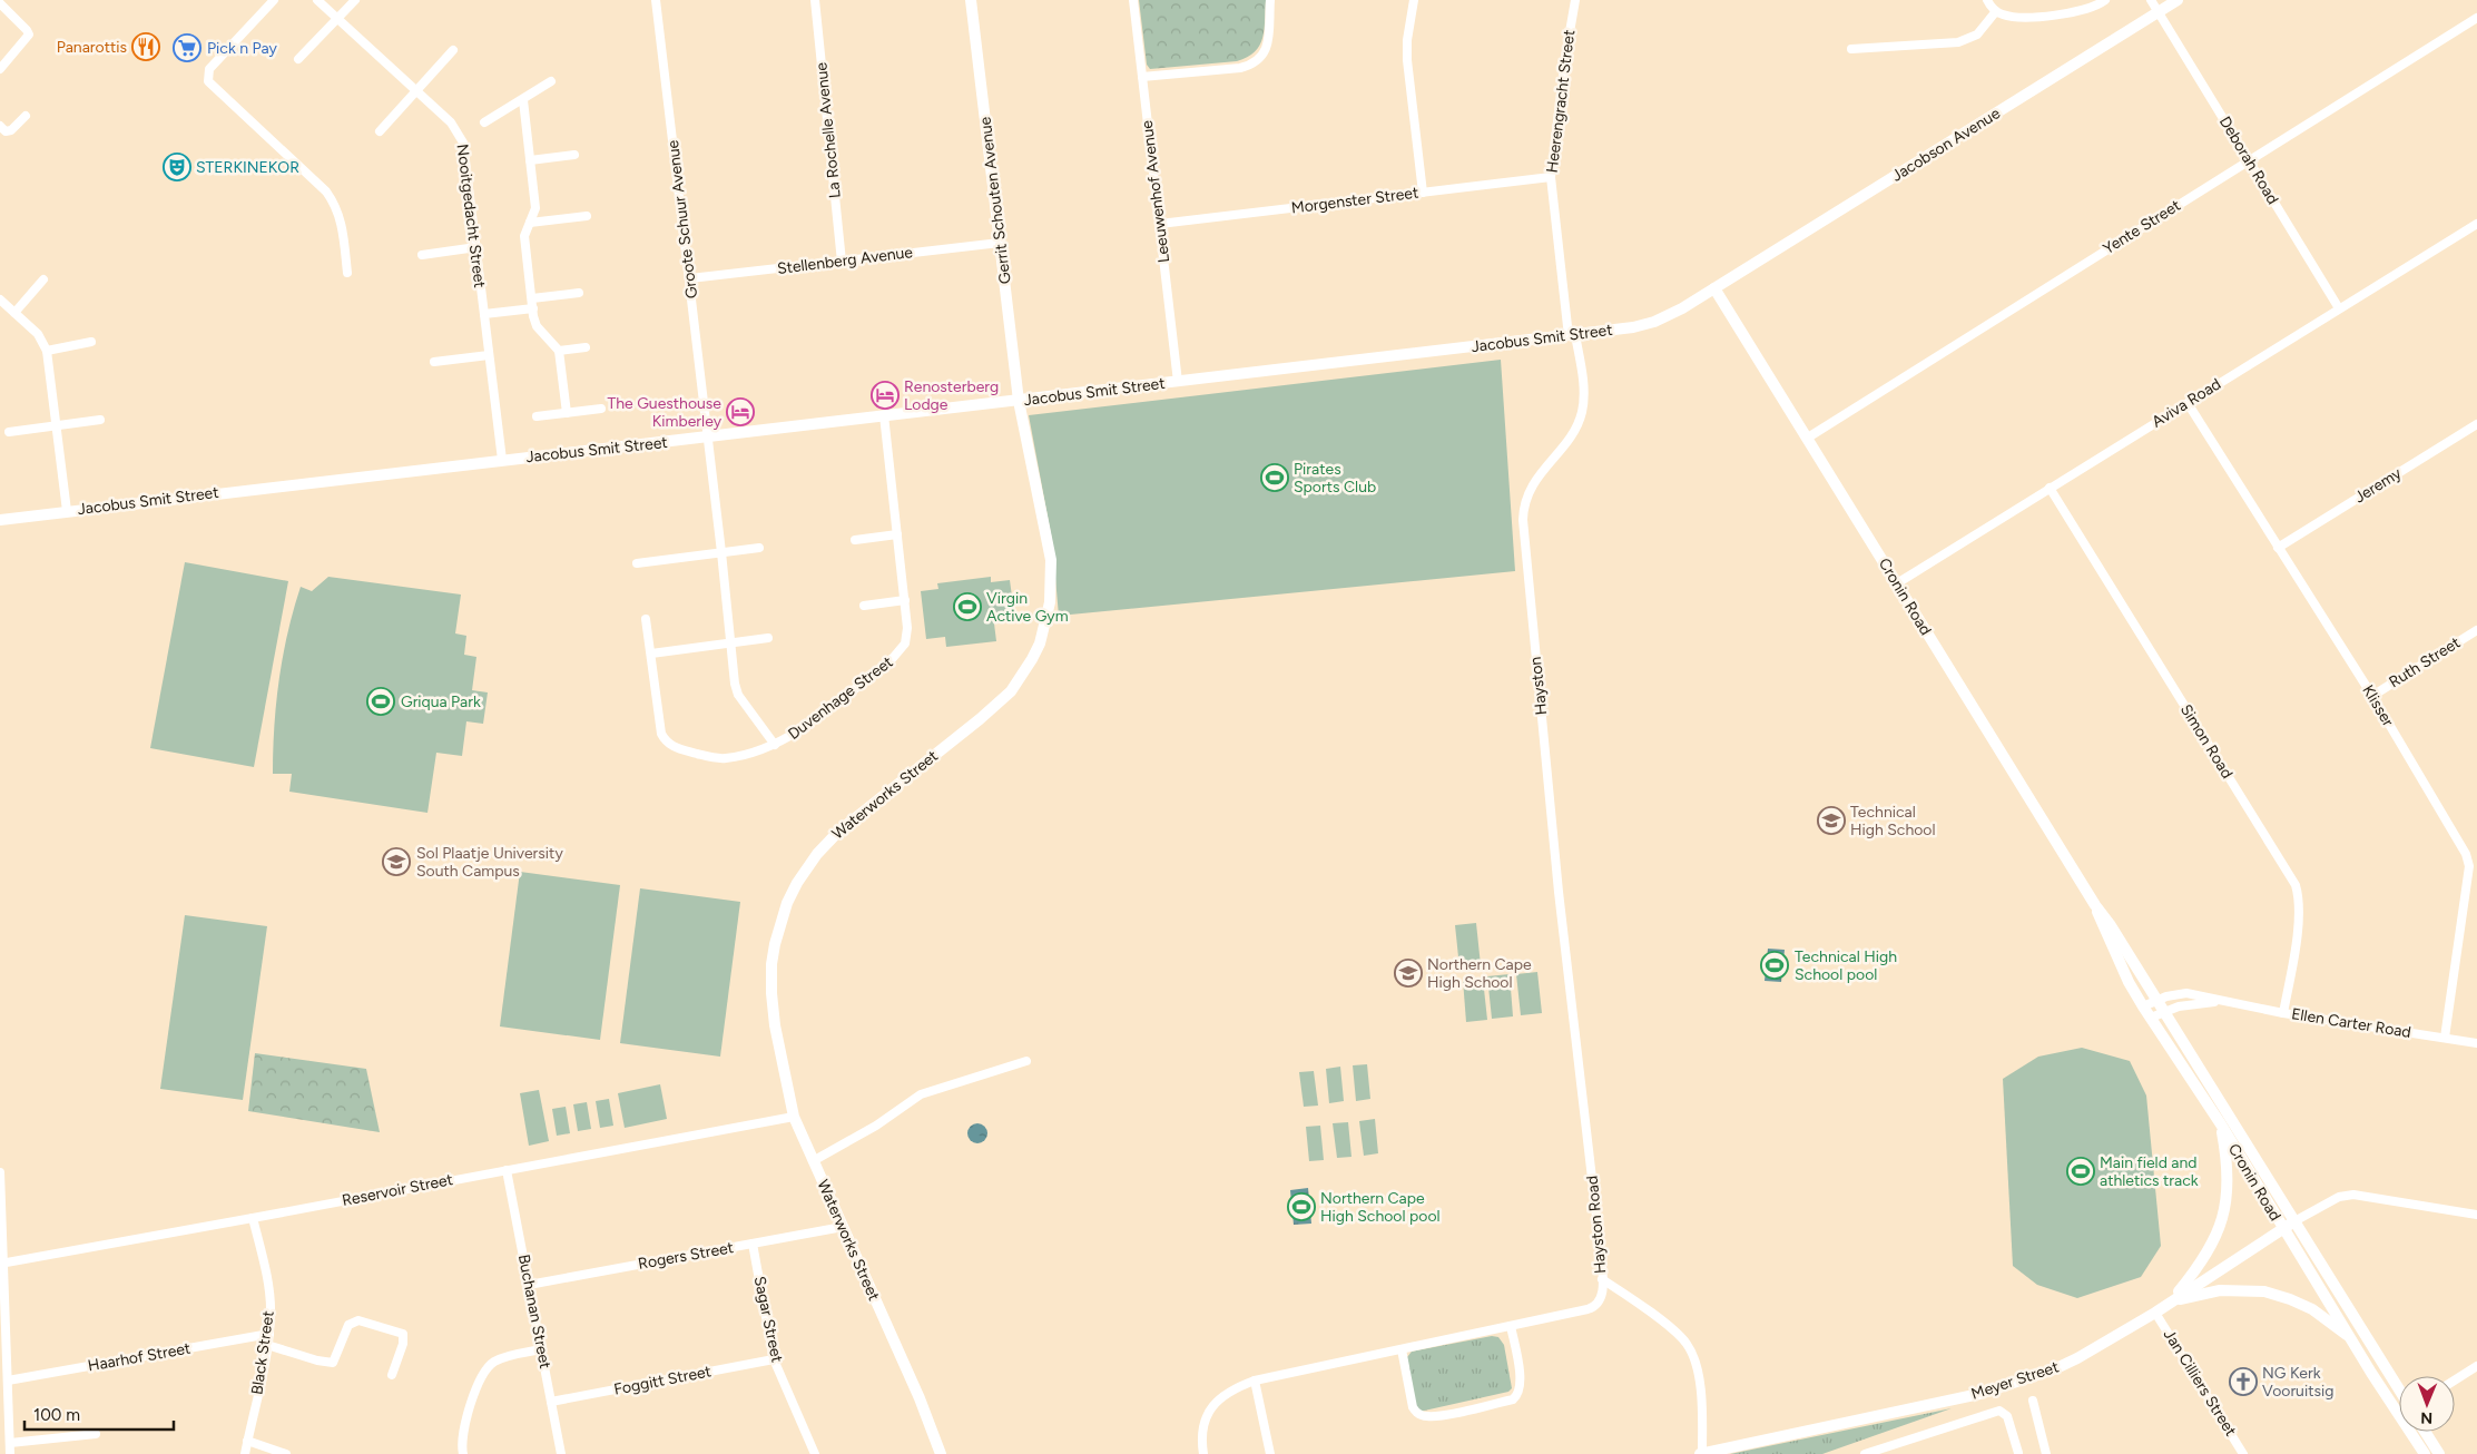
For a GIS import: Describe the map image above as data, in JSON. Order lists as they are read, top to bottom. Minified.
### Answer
{"streets":{"street":["Heerengracht Street","La Rochelle Avenue","Jacobson Avenue","Deborah Road","Leeuwenhof Avenue","Gerrit Schouten Avenue","Morgenster Street","Nooitgedacht Street","Groote Schuur Avenue","Yente Street","Stellenberg Avenue","Jacobus Smit Street","Aviva Road","Jeremy","Cronin Road","Ruth Street","Hayston","Duvenhage Street","Klisser","Simon Road","Waterworks Street","Ellen Carter Road","Reservoir Street","Hayston Road","Rogers Street","Buchanan Street","Sagar Street","Black Street","Haarhof Street","Foggitt Street","Meyer Street","Jan Cilliers Street"]},"crossings":[["Heerengracht Street","Morgenster Street"],["Heerengracht Street","Jacobus Smit Street"],["Heerengracht Street","Hayston"],["La Rochelle Avenue","Stellenberg Avenue"],["Jacobson Avenue","Deborah Road"],["Jacobson Avenue","Jacobus Smit Street"],["Jacobson Avenue","Cronin Road"],["Deborah Road","Yente Street"],["Deborah Road","Aviva Road"],["Leeuwenhof Avenue","Morgenster Street"],["Leeuwenhof Avenue","Jacobus Smit Street"],["Gerrit Schouten Avenue","Stellenberg Avenue"],["Gerrit Schouten Avenue","Jacobus Smit Street"],["Gerrit Schouten Avenue","Waterworks Street"],["Nooitgedacht Street","Jacobus Smit Street"],["Groote Schuur Avenue","Stellenberg Avenue"],["Groote Schuur Avenue","Jacobus Smit Street"],["Groote Schuur Avenue","Duvenhage Street"],["Yente Street","Cronin Road"],["Jacobus Smit Street","Cronin Road"],["Jacobus Smit Street","Hayston"],["Jacobus Smit Street","Duvenhage Street"],["Jacobus Smit Street","Waterworks Street"],["Aviva Road","Cronin Road"],["Aviva Road","Klisser"],["Aviva Road","Simon Road"],["Jeremy","Klisser"],["Cronin Road","Ellen Carter Road"],["Cronin Road","Meyer Street"],["Ruth Street","Klisser"],["Hayston","Hayston Road"],["Klisser","Ellen Carter Road"],["Simon Road","Ellen Carter Road"],["Waterworks Street","Reservoir Street"],["Waterworks Street","Rogers Street"],["Reservoir Street","Buchanan Street"],["Reservoir Street","Black Street"],["Rogers Street","Buchanan Street"],["Rogers Street","Sagar Street"],["Buchanan Street","Foggitt Street"],["Sagar Street","Foggitt Street"],["Black Street","Haarhof Street"],["Meyer Street","Jan Cilliers Street"]],"places":{"restaurant":["Panarottis"],"supermarket":["Pick n Pay"],"theatre":["STERKINEKOR"],"hotel":["Renosterberg Lodge","The Guesthouse Kimberley"],"sports":["Pirates Sports Club","Virgin Active Gym","Griqua Park","Technical High School pool","Main field and athletics track","Northern Cape High School pool"],"school or university":["Technical High School","Sol Plaatje University South Campus","Northern Cape High School"],"church":["NG Kerk Vooruitsig"]},"scale_bar":"100 m","north":"bottom"}
